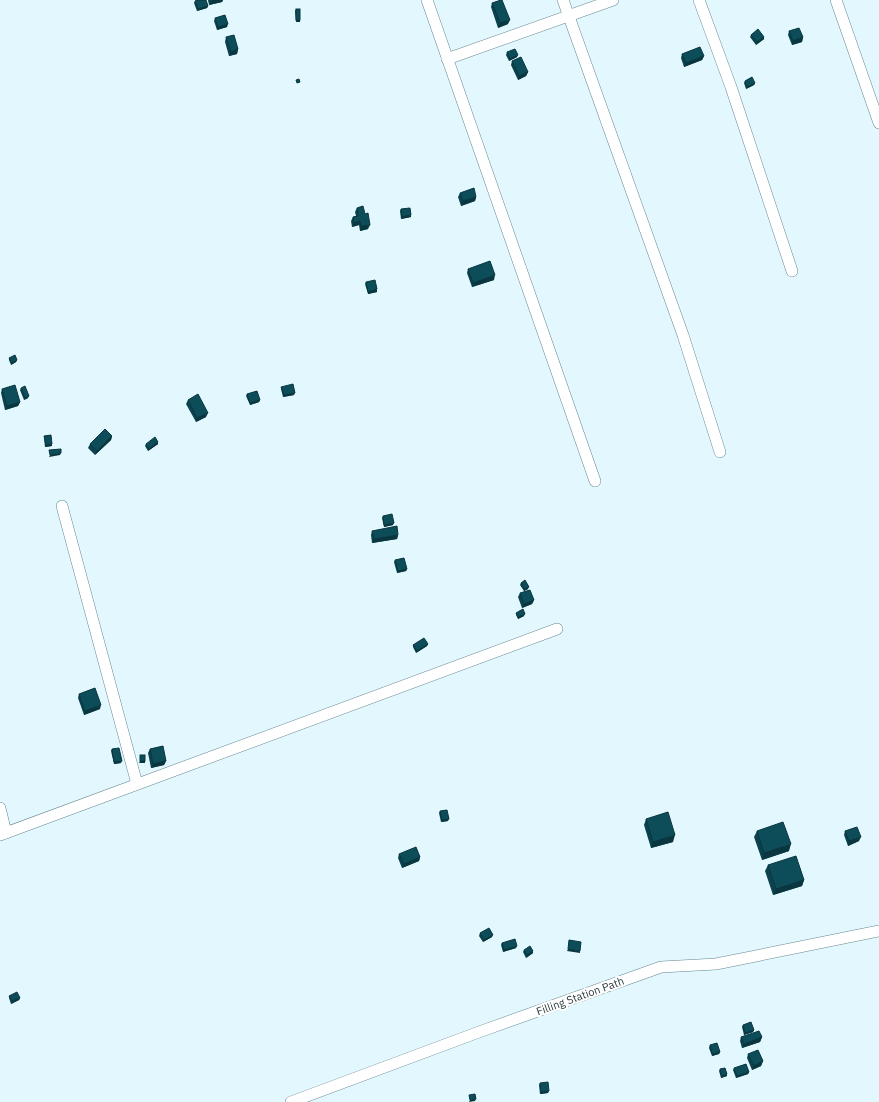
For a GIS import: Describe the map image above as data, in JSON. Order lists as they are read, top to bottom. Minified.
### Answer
{"streets":{"street":["Filling Station Path"]}}
